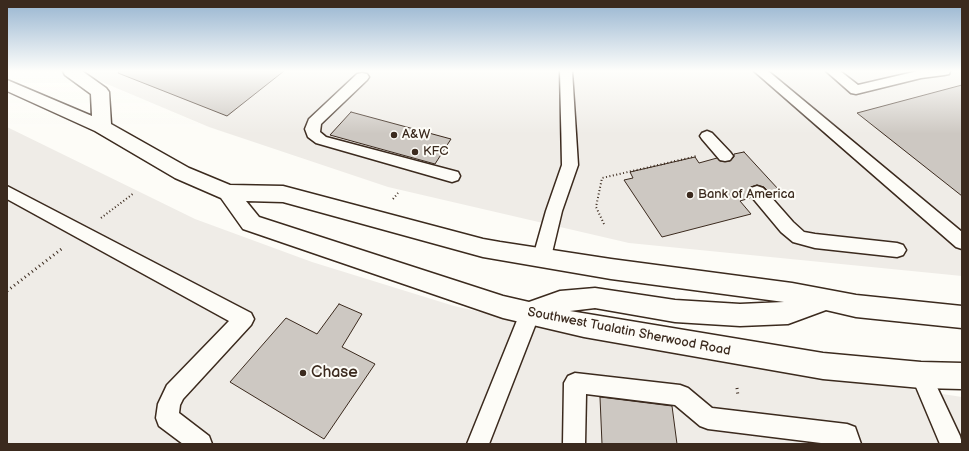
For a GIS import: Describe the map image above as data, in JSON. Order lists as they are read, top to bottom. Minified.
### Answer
{"streets":{"highway":["Southwest Tualatin Sherwood Road"]},"places":["A&W","KFC","Bank of America","Chase"]}
